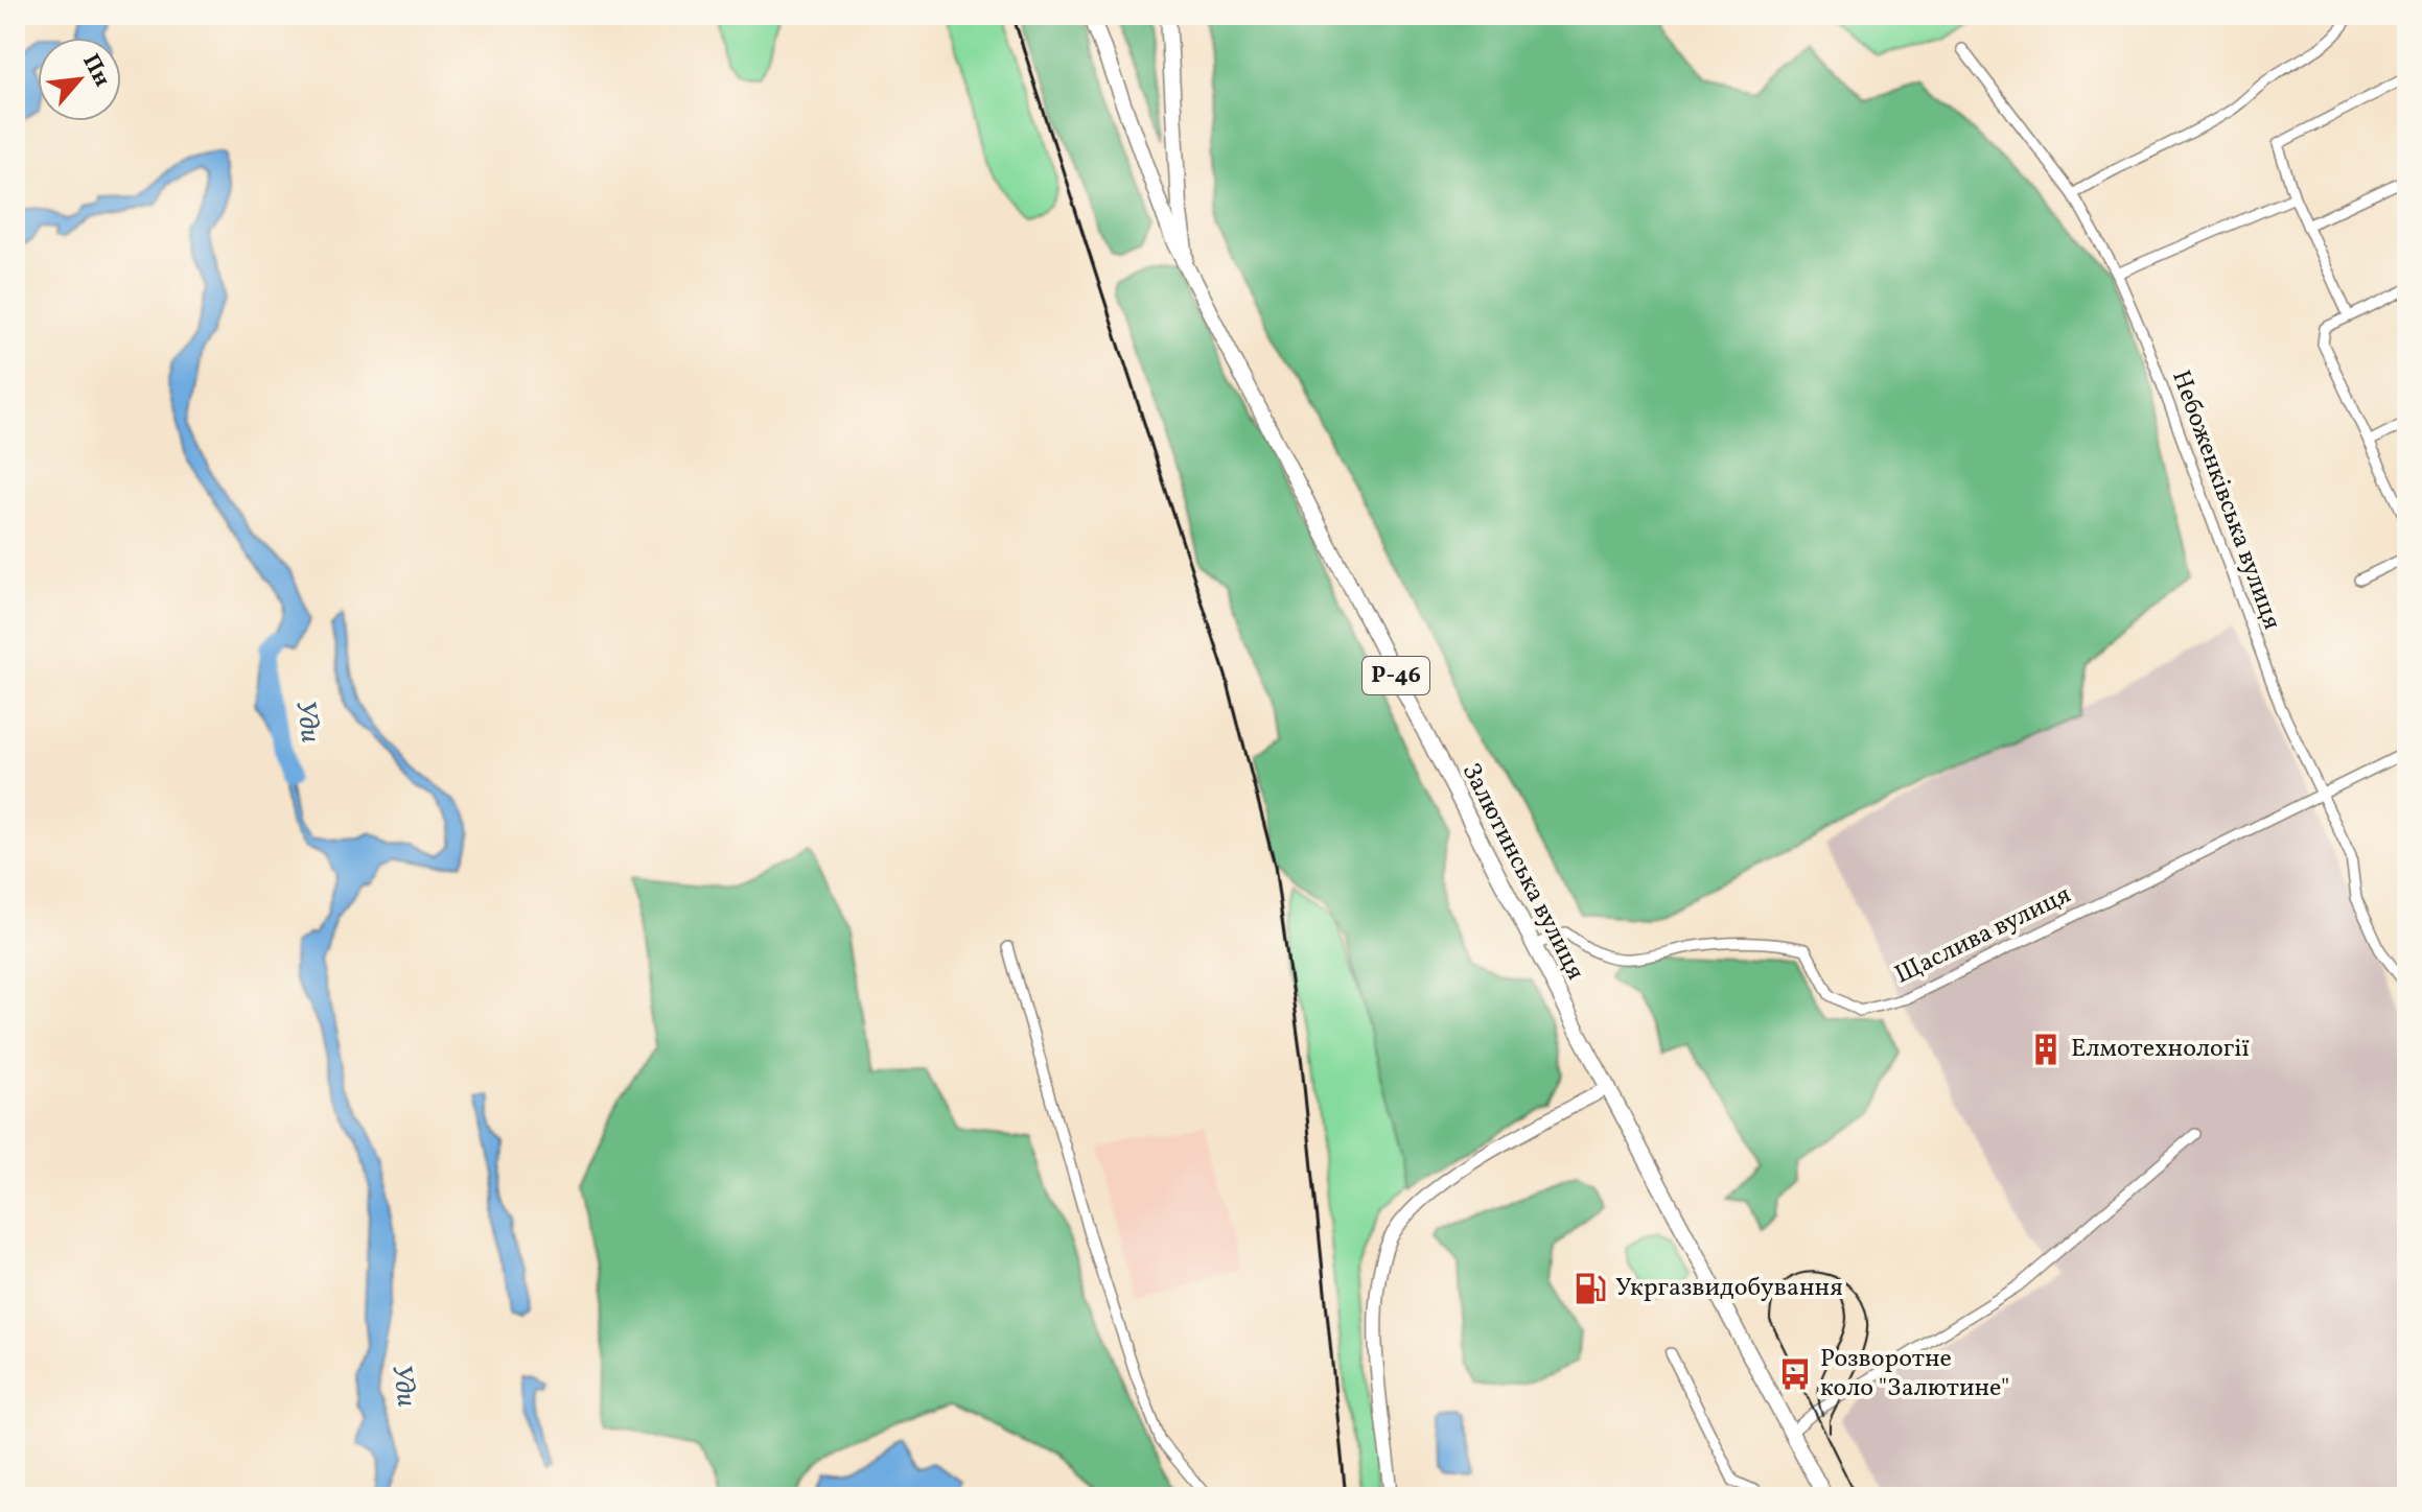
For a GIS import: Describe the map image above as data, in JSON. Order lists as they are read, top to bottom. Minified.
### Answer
{"streets":{"main road":["Р-46","Залютинська вулиця"],"street":["Небоженківська вулиця","Щаслива вулиця"]},"crossings":[["Небоженківська вулиця","Щаслива вулиця"],["Р-46","Залютинська вулиця"],["Залютинська вулиця","Щаслива вулиця"]],"water":["Уди"],"places":{"building":["Елмотехнології"],"fuel station":["Укргазвидобування"],"bus stop":["Розворотне коло \"Залютине\""]},"north":"top right"}
